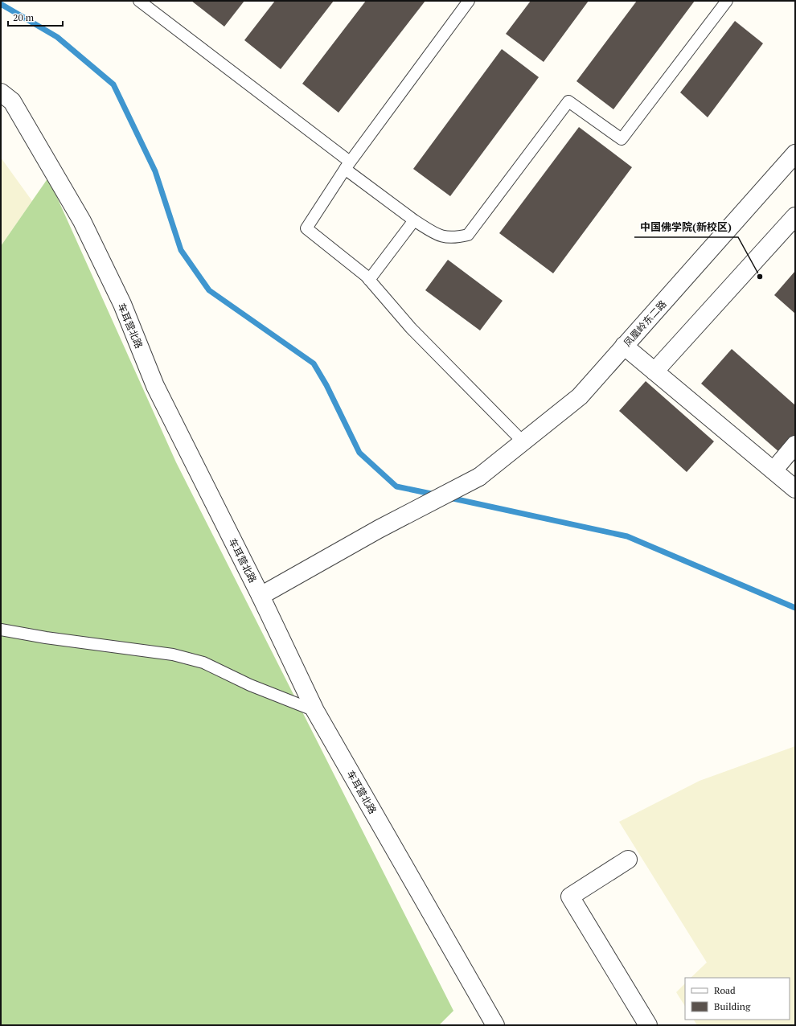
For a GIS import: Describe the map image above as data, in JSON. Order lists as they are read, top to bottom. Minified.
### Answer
{"streets":{"street":["凤凰岭东二路","车耳营北路"]},"crossings":[["凤凰岭东二路","车耳营北路"]],"places":["中国佛学院(新校区)"],"legend":["Road","Building"],"scale_bar":"20 m"}
